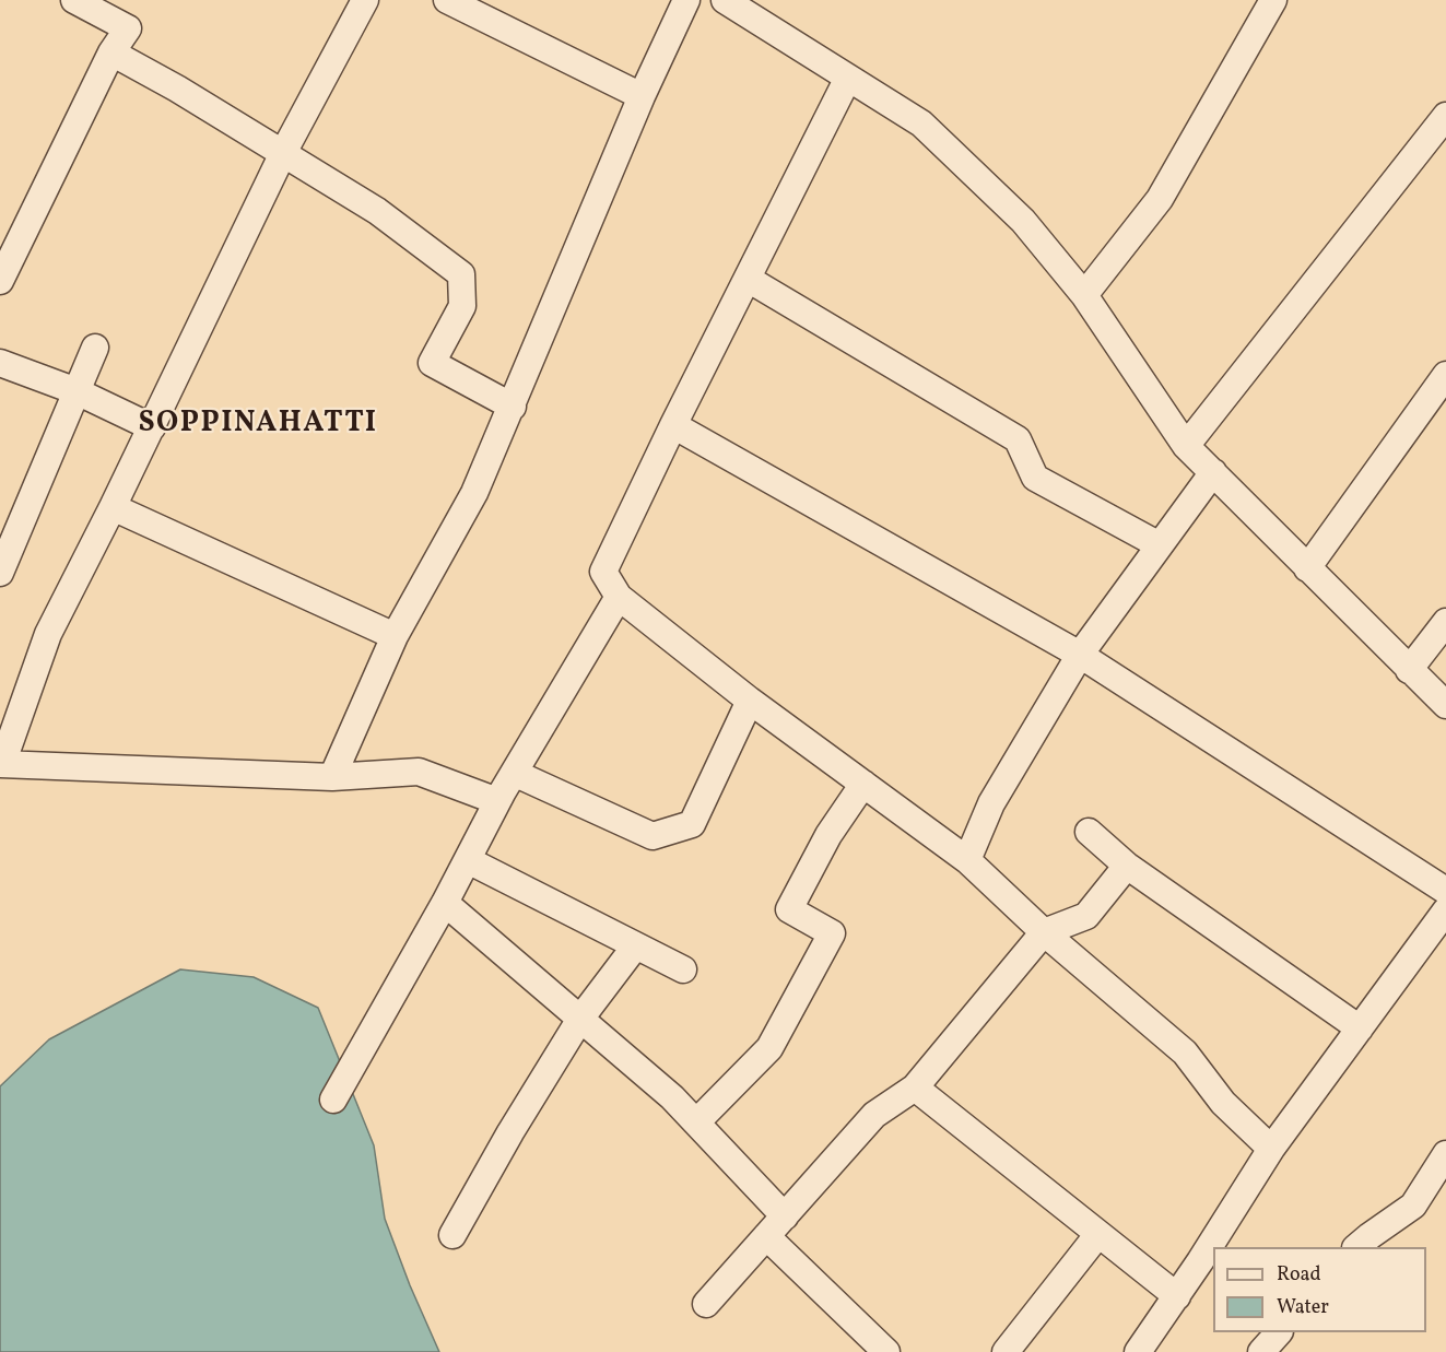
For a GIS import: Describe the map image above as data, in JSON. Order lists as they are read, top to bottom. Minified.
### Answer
{"districts":["SOPPINAHATTI"],"legend":["Road","Water"]}
